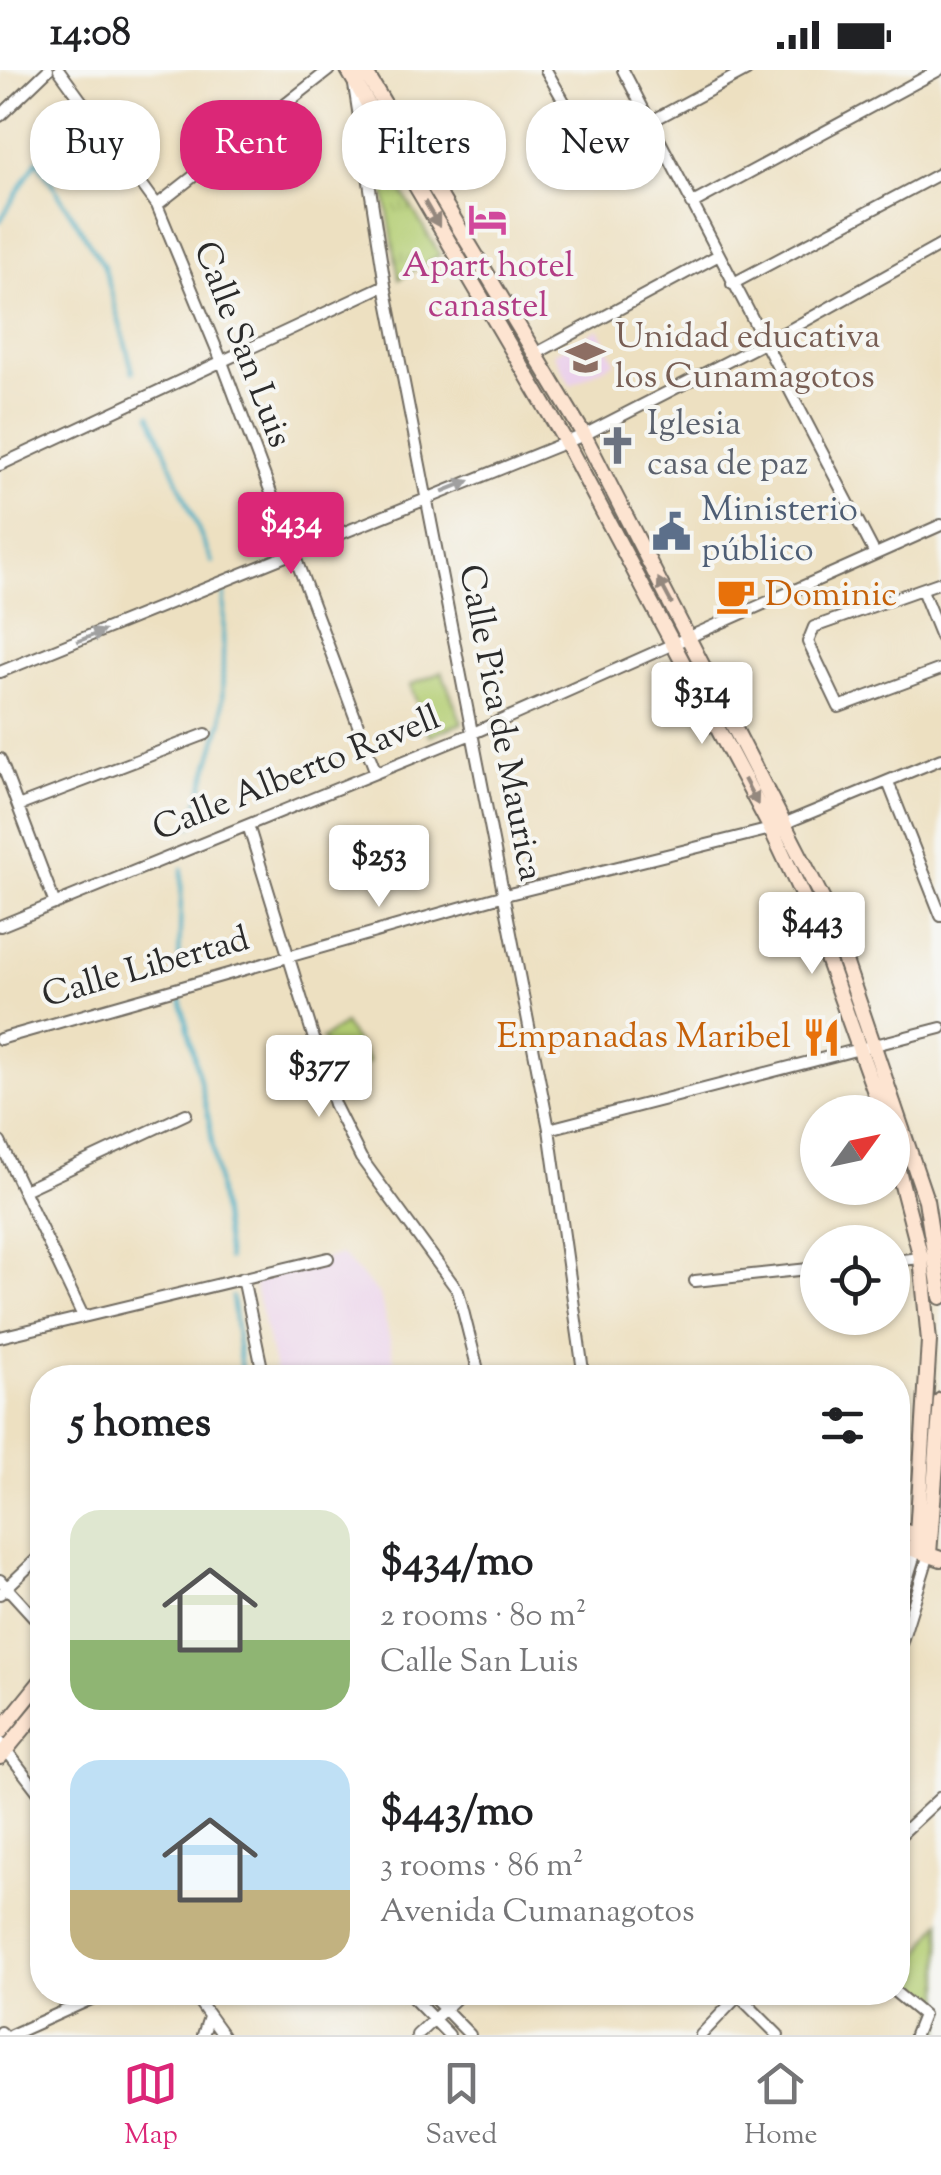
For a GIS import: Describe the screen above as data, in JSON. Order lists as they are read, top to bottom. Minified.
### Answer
{"streets":{"street":["Calle San Luis","Calle Pica de Maurica","Calle Alberto Ravell","Calle Libertad"]},"crossings":[["Calle San Luis","Calle Alberto Ravell"],["Calle Pica de Maurica","Calle Alberto Ravell"],["Calle Pica de Maurica","Calle Libertad"]],"places":{"hotel":["Apart hotel canastel"],"school or university":["Unidad educativa los Cunamagotos"],"church":["Iglesia casa de paz"],"public building":["Ministerio público"],"cafe":["Dominic"],"restaurant":["Empanadas Maribel"]},"north":"top right","page":{"status":"14:08","chip":["Buy","Rent","Filters","New"],"price":["$434","$314","$253","$443","$377"],"heading":"5 homes","list":[{"name":"$434/mo","note":"2 rooms · 80 m² · Calle San Luis"},{"name":"$443/mo","note":"3 rooms · 86 m² · Avenida Cumanagotos"}],"tabs":["Map","Saved","Home"]}}
